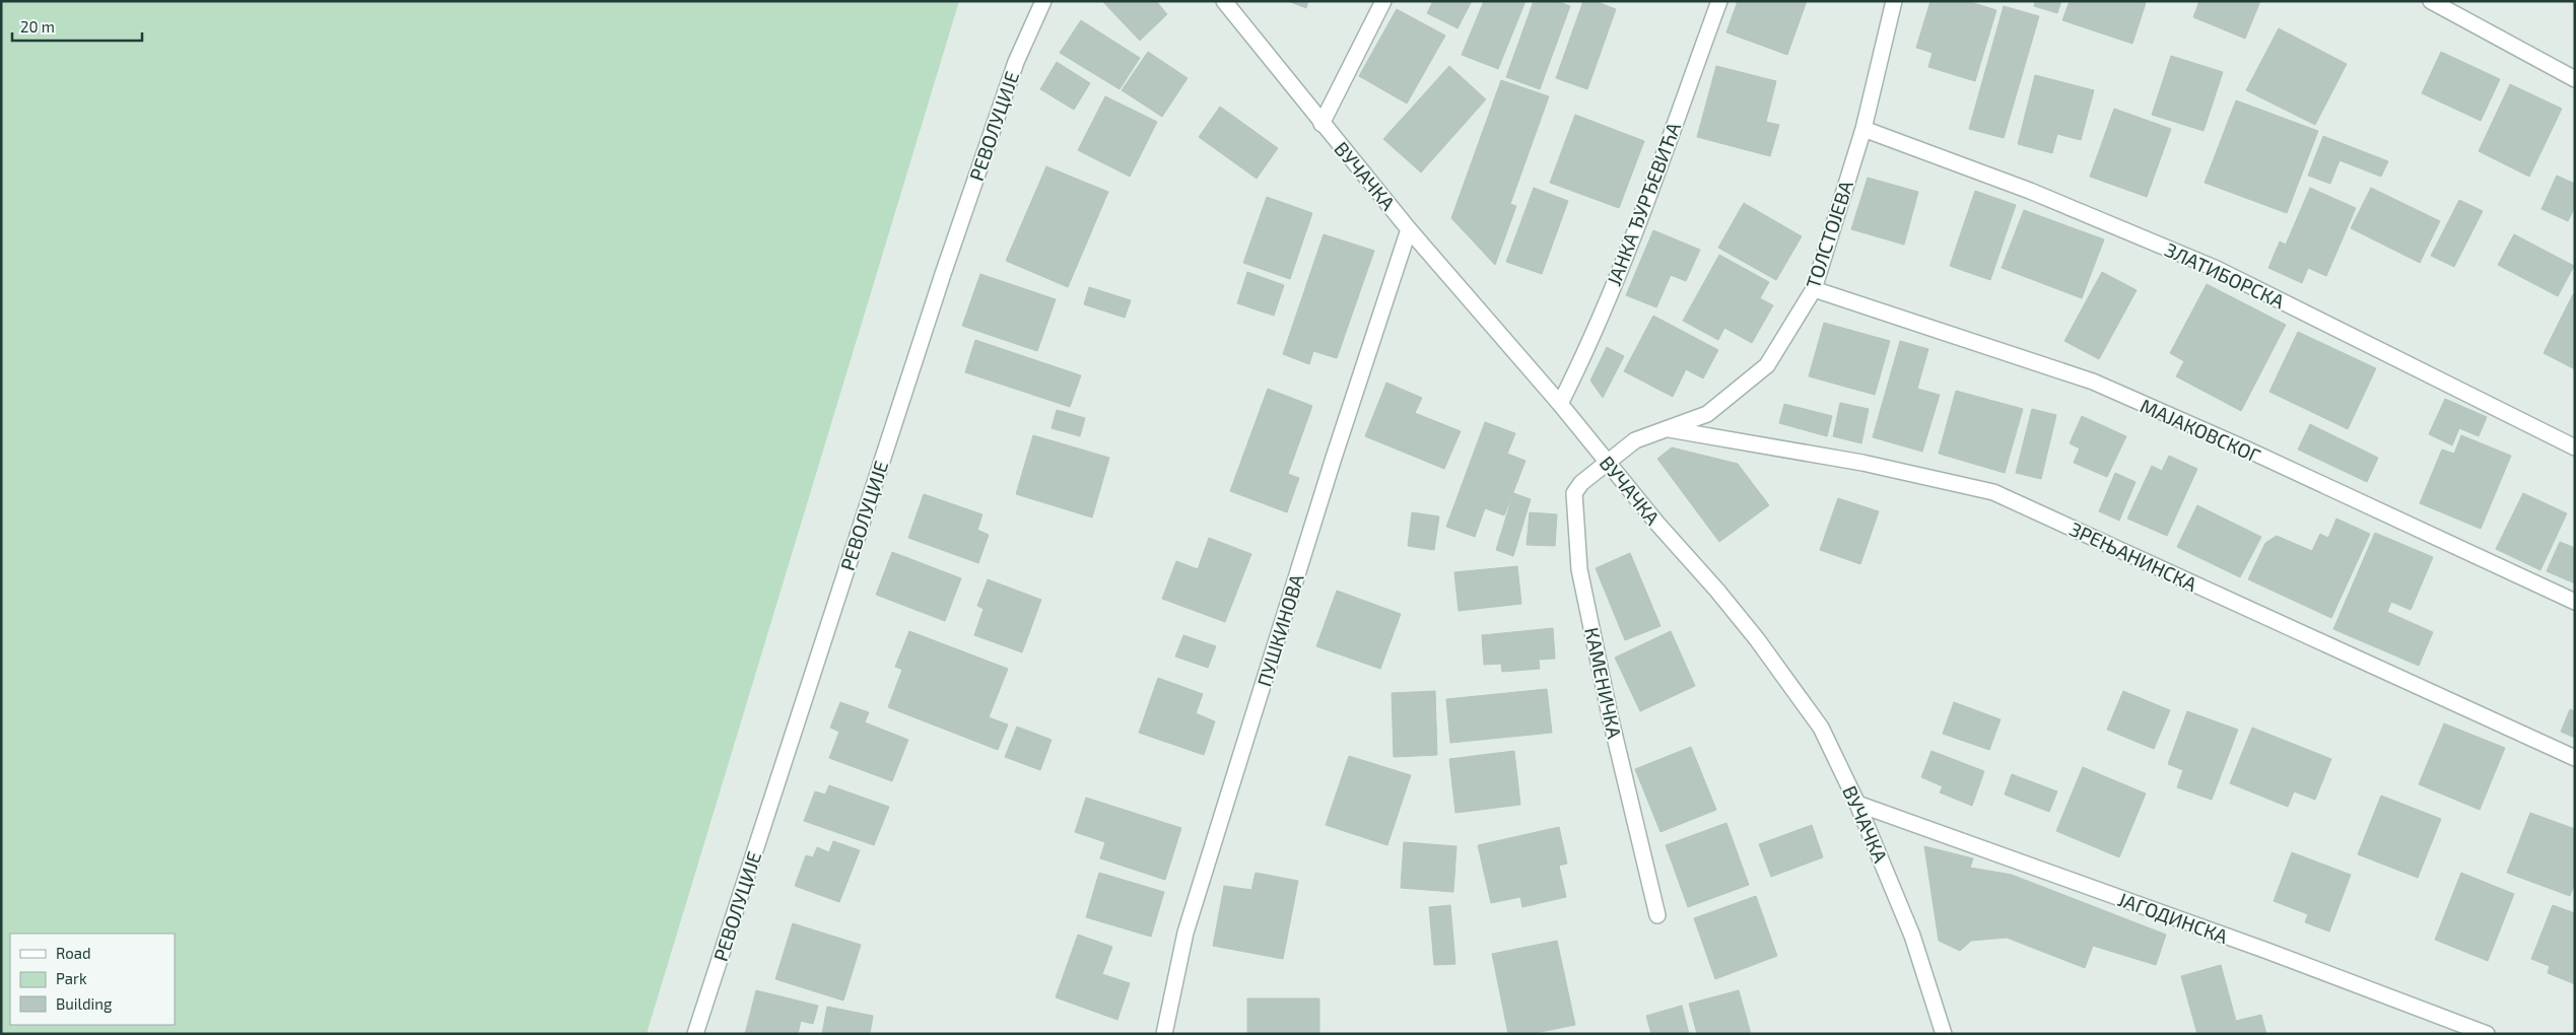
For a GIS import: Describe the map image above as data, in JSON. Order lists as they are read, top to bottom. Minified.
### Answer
{"streets":{"street":["РЕВОЛУЦИЈЕ","ВУЧАЧКА","ЈАНКА ЂУРЂЕВИЋА","ТОЛСТОЈЕВА","ЗЛАТИБОРСКА","МАЈАКОВСКОГ","ЗРЕЊАНИНСКА","ПУШКИНОВА","КАМЕНИЧКА","ЈАГОДИНСКА"]},"crossings":[["ВУЧАЧКА","ЈАНКА ЂУРЂЕВИЋА"],["ВУЧАЧКА","ТОЛСТОЈЕВА"],["ВУЧАЧКА","ПУШКИНОВА"],["ВУЧАЧКА","КАМЕНИЧКА"],["ВУЧАЧКА","ЈАГОДИНСКА"],["ТОЛСТОЈЕВА","ЗЛАТИБОРСКА"],["ТОЛСТОЈЕВА","МАЈАКОВСКОГ"],["ТОЛСТОЈЕВА","ЗРЕЊАНИНСКА"],["ТОЛСТОЈЕВА","КАМЕНИЧКА"]],"legend":["Road","Park","Building"],"scale_bar":"20 m"}
